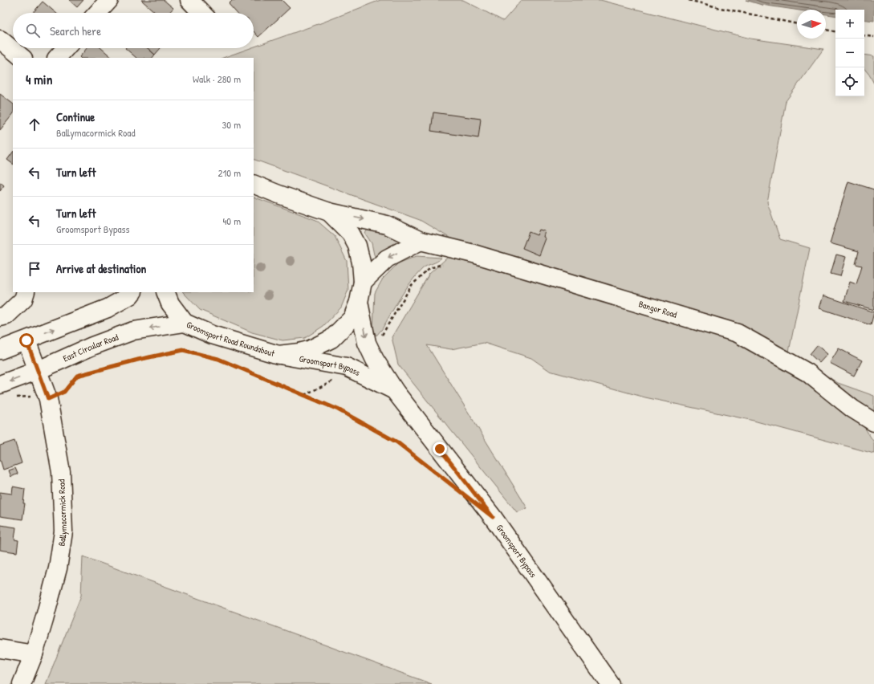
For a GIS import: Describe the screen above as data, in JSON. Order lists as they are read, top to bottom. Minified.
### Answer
{"streets":{"main road":["Bangor Road","Groomsport Road Roundabout","East Circular Road","Groomsport Bypass","Ballymacormick Road"]},"crossings":[["Bangor Road","Groomsport Road Roundabout"],["Groomsport Road Roundabout","East Circular Road"],["Groomsport Road Roundabout","Groomsport Bypass"],["East Circular Road","Ballymacormick Road"]],"north":"right","page":{"map_buttons":["+","−"],"search":"Search here","heading":["4 min","Walk · 280 m"],"list":[["Continue","Ballymacormick Road","30 m"],["Turn left","210 m"],["Turn left","Groomsport Bypass","40 m"],"Arrive at destination"]}}
